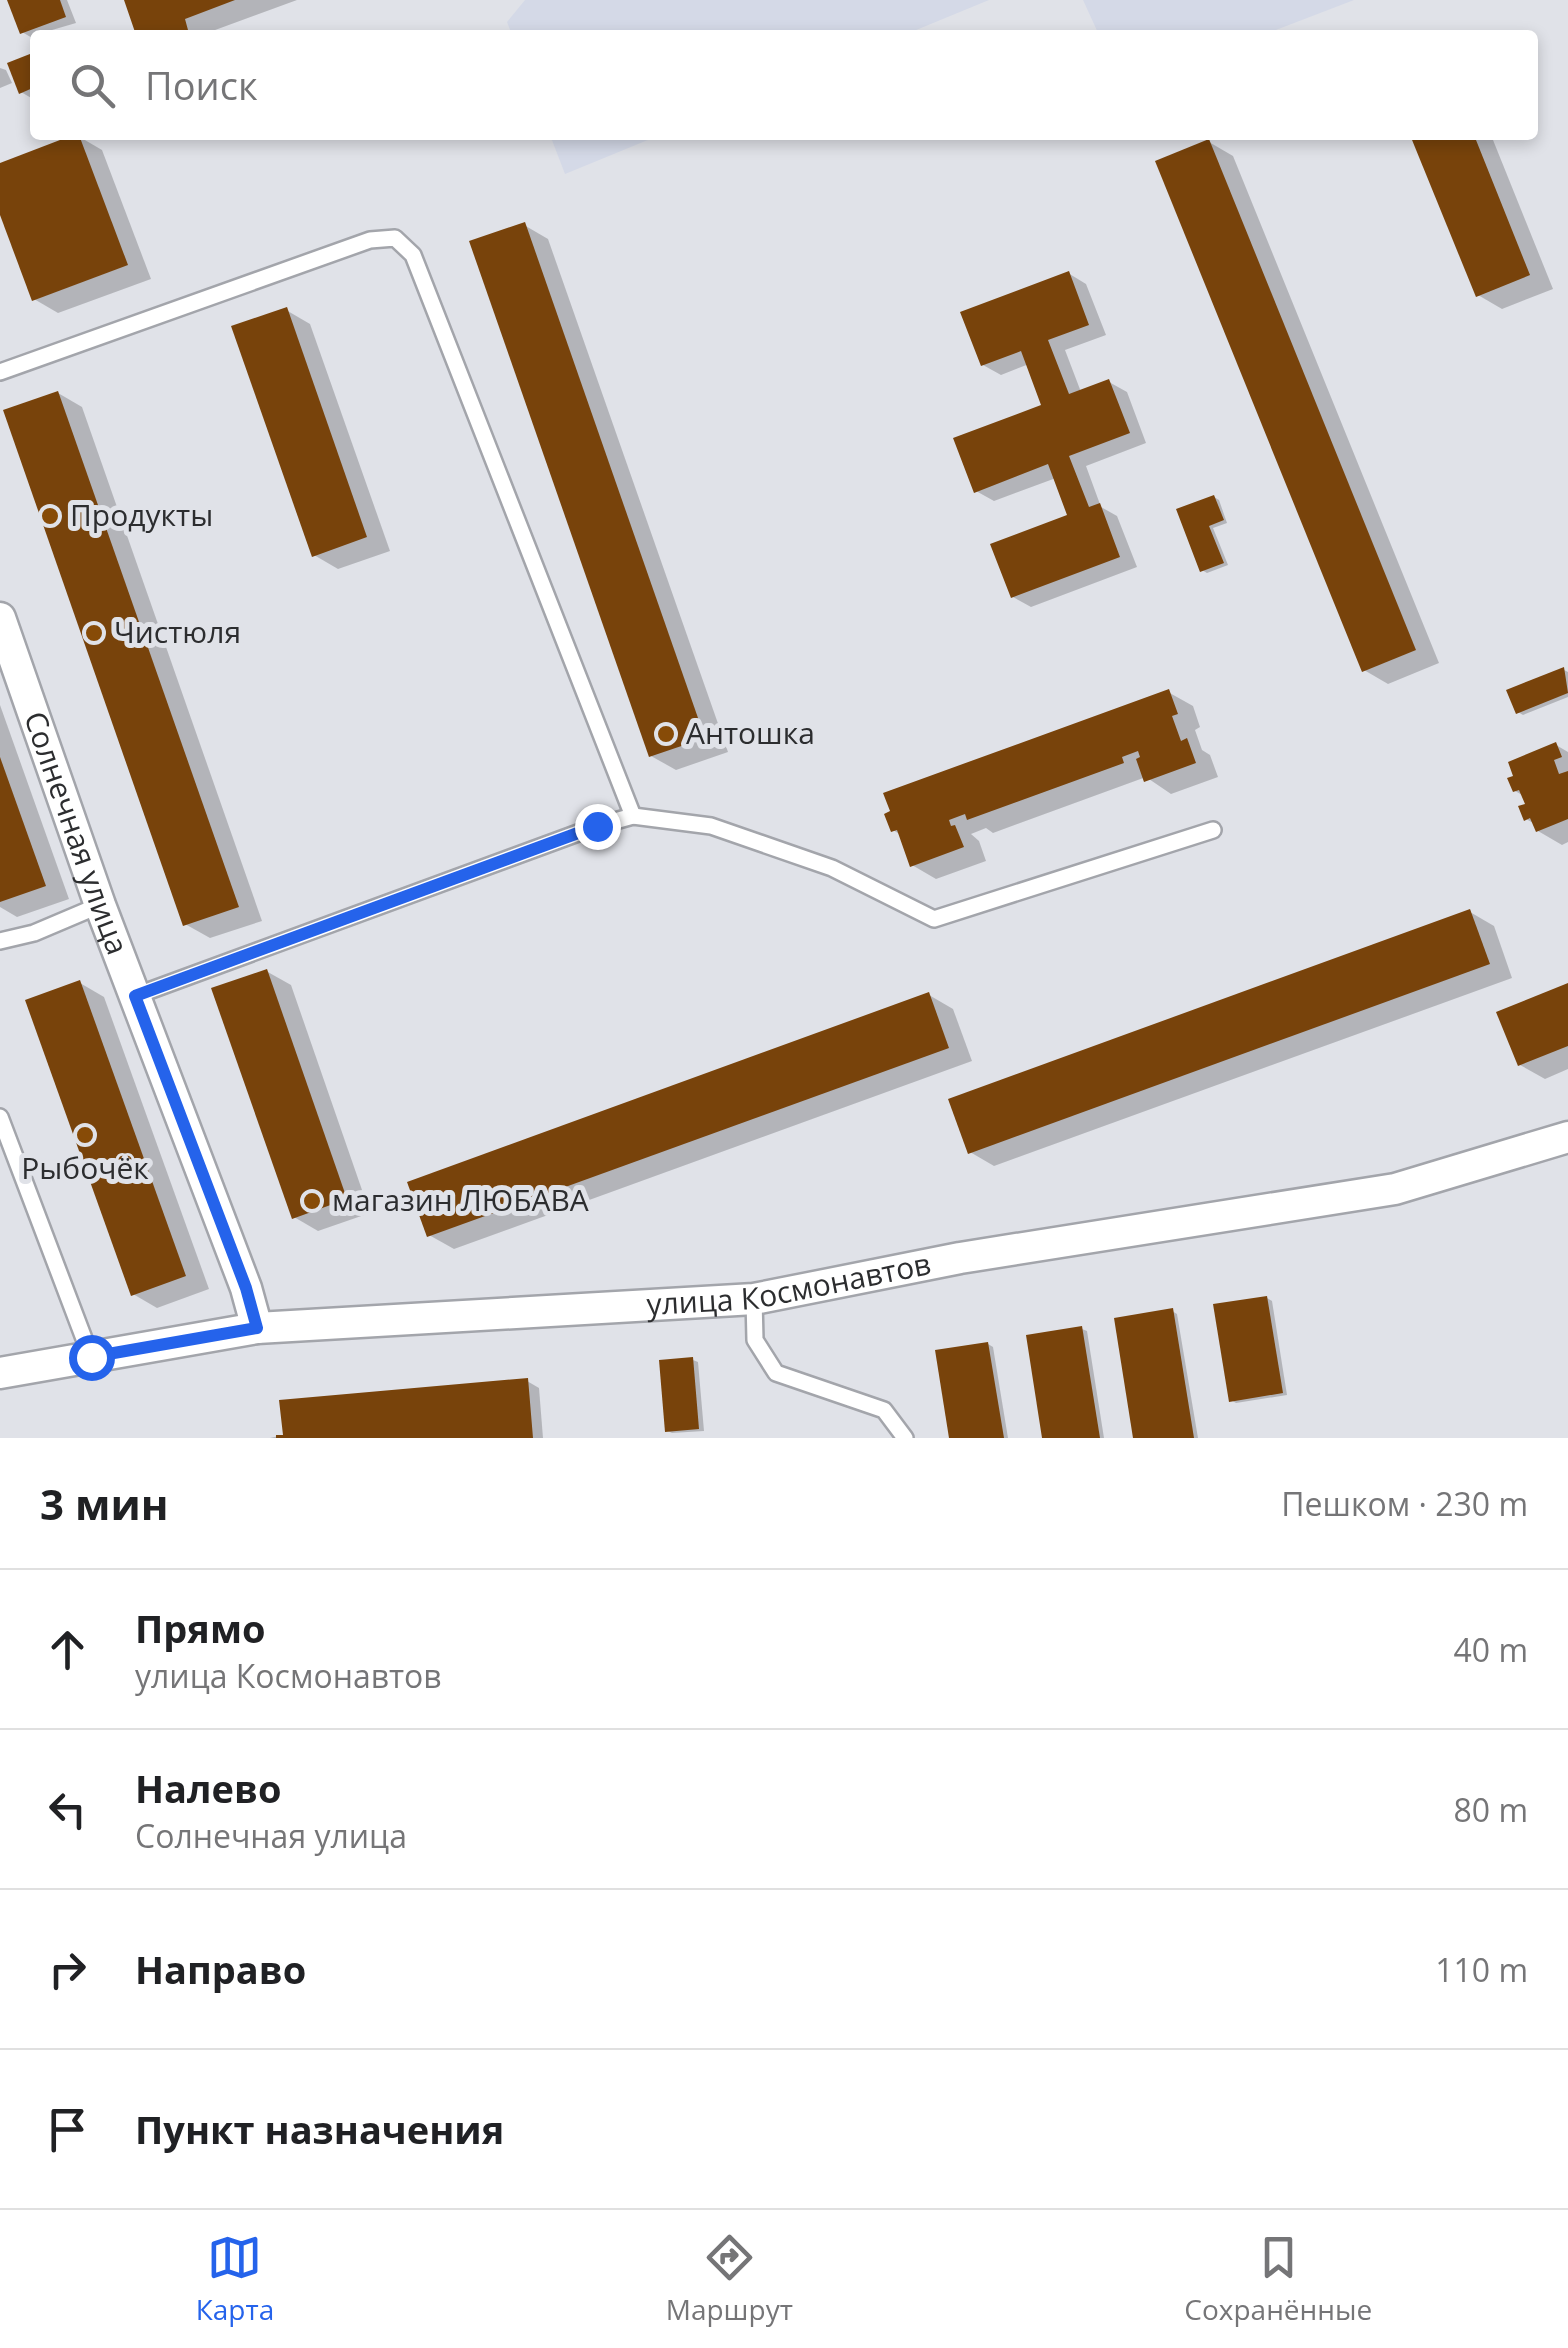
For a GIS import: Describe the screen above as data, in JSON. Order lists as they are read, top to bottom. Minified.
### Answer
{"streets":{"street":["Солнечная улица","улица Космонавтов"]},"crossings":[["Солнечная улица","улица Космонавтов"]],"places":["Продукты","Чистюля","Антошка","Рыбочёк","магазин ЛЮБАВА"],"page":{"search":"Поиск","heading":["3 мин","Пешком · 230 m"],"list":[["Прямо","улица Космонавтов","40 m"],["Налево","Солнечная улица","80 m"],["Направо","110 m"],"Пункт назначения"],"nav":["Карта","Маршрут","Сохранённые"]}}
